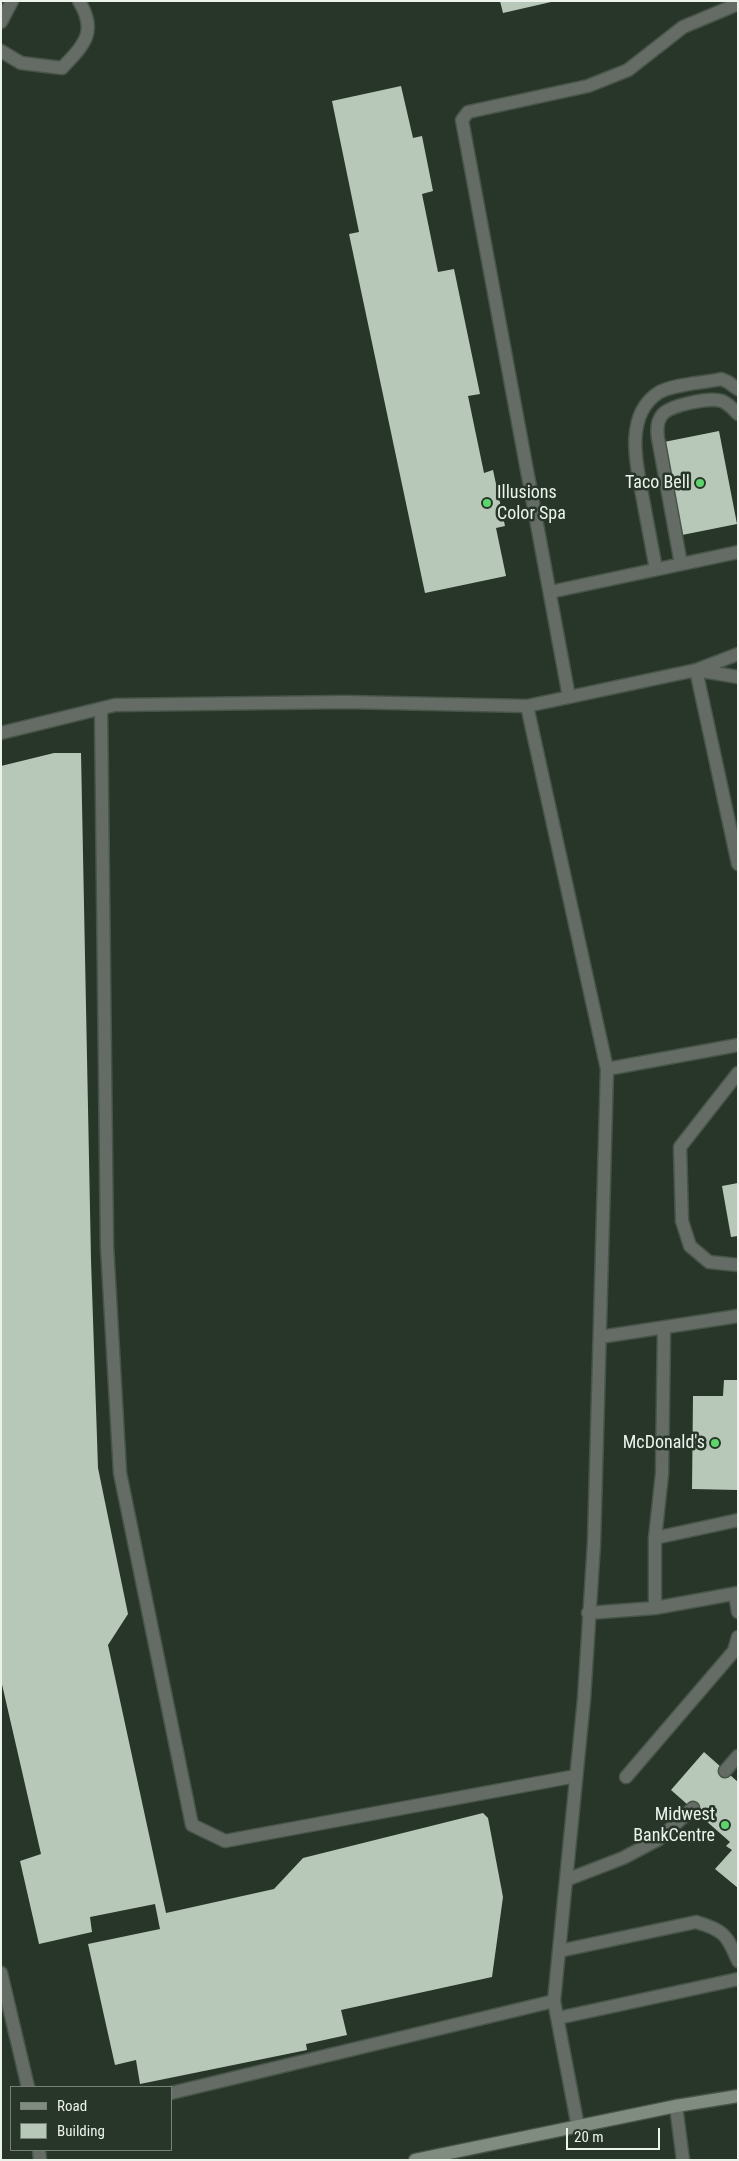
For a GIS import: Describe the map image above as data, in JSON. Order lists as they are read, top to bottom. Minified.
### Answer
{"places":["Taco Bell","Illusions Color Spa","McDonald's","Midwest BankCentre"],"legend":["Road","Building"],"scale_bar":"20 m"}
